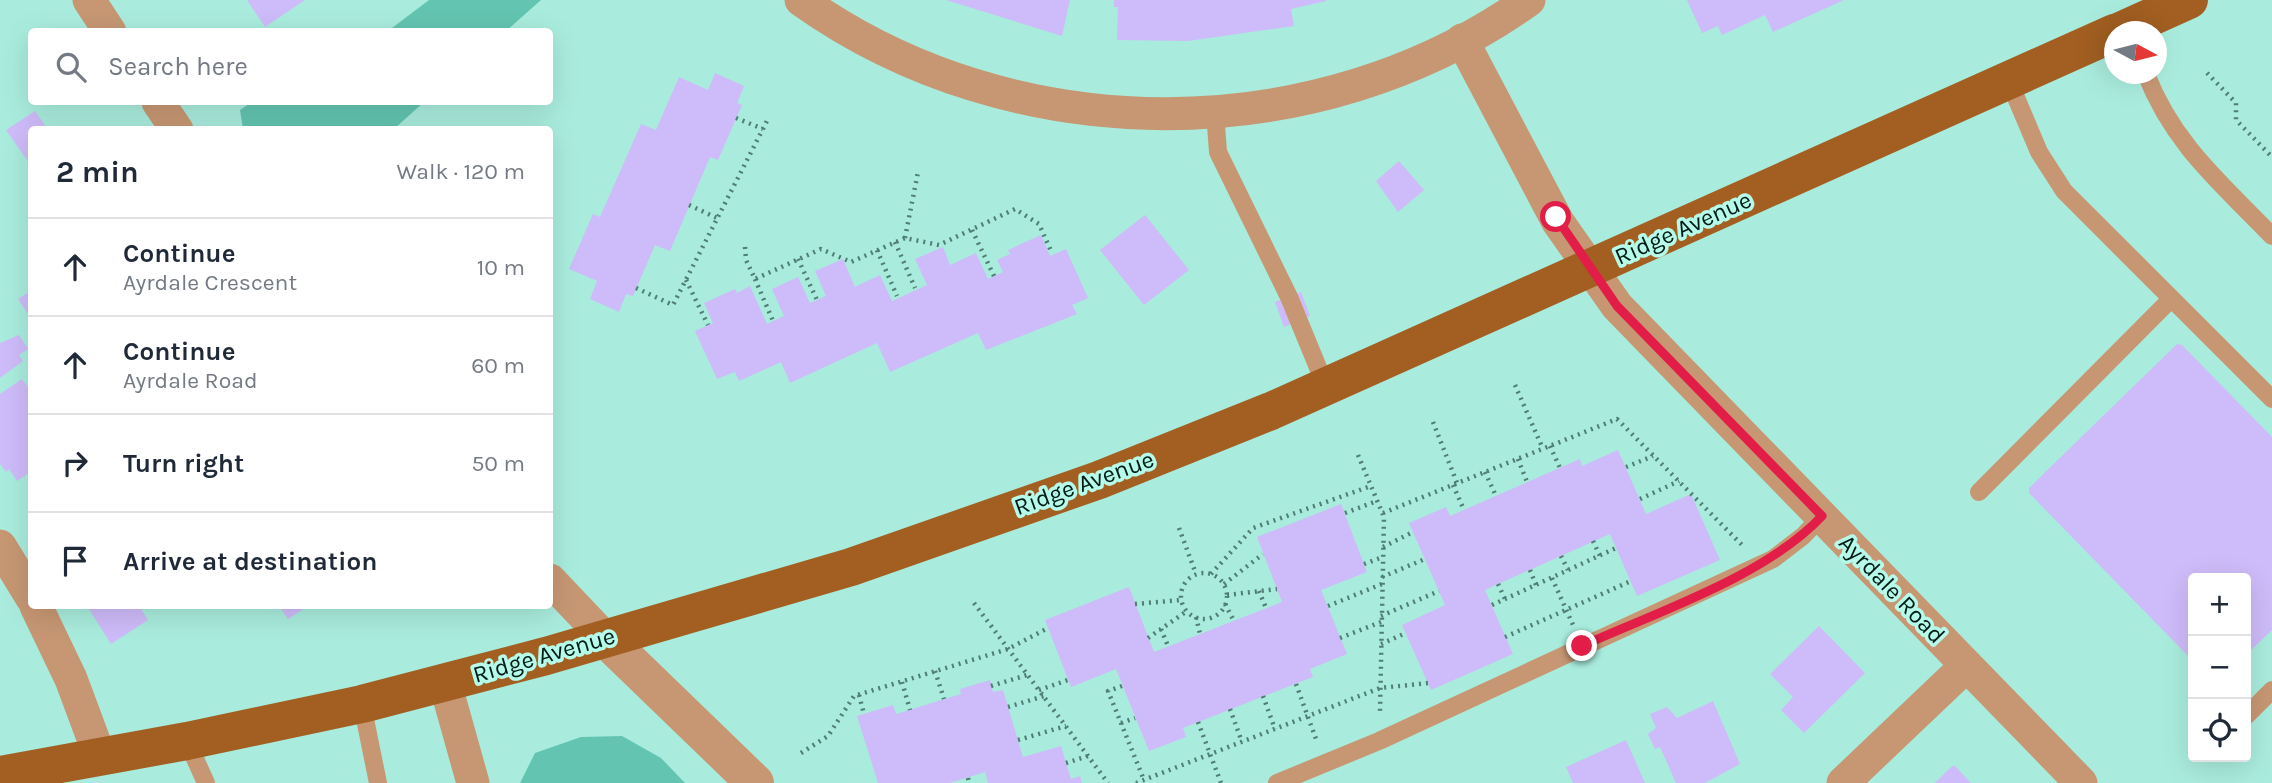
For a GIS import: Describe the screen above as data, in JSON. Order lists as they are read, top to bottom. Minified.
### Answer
{"streets":{"main road":["Ridge Avenue"],"street":["Ayrdale Road"]},"crossings":[["Ridge Avenue","Ayrdale Road"]],"north":"right","page":{"search":"Search here","heading":["2 min","Walk · 120 m"],"list":[["Continue","Ayrdale Crescent","10 m"],["Continue","Ayrdale Road","60 m"],["Turn right","50 m"],"Arrive at destination"],"map_buttons":["+","−"]}}
